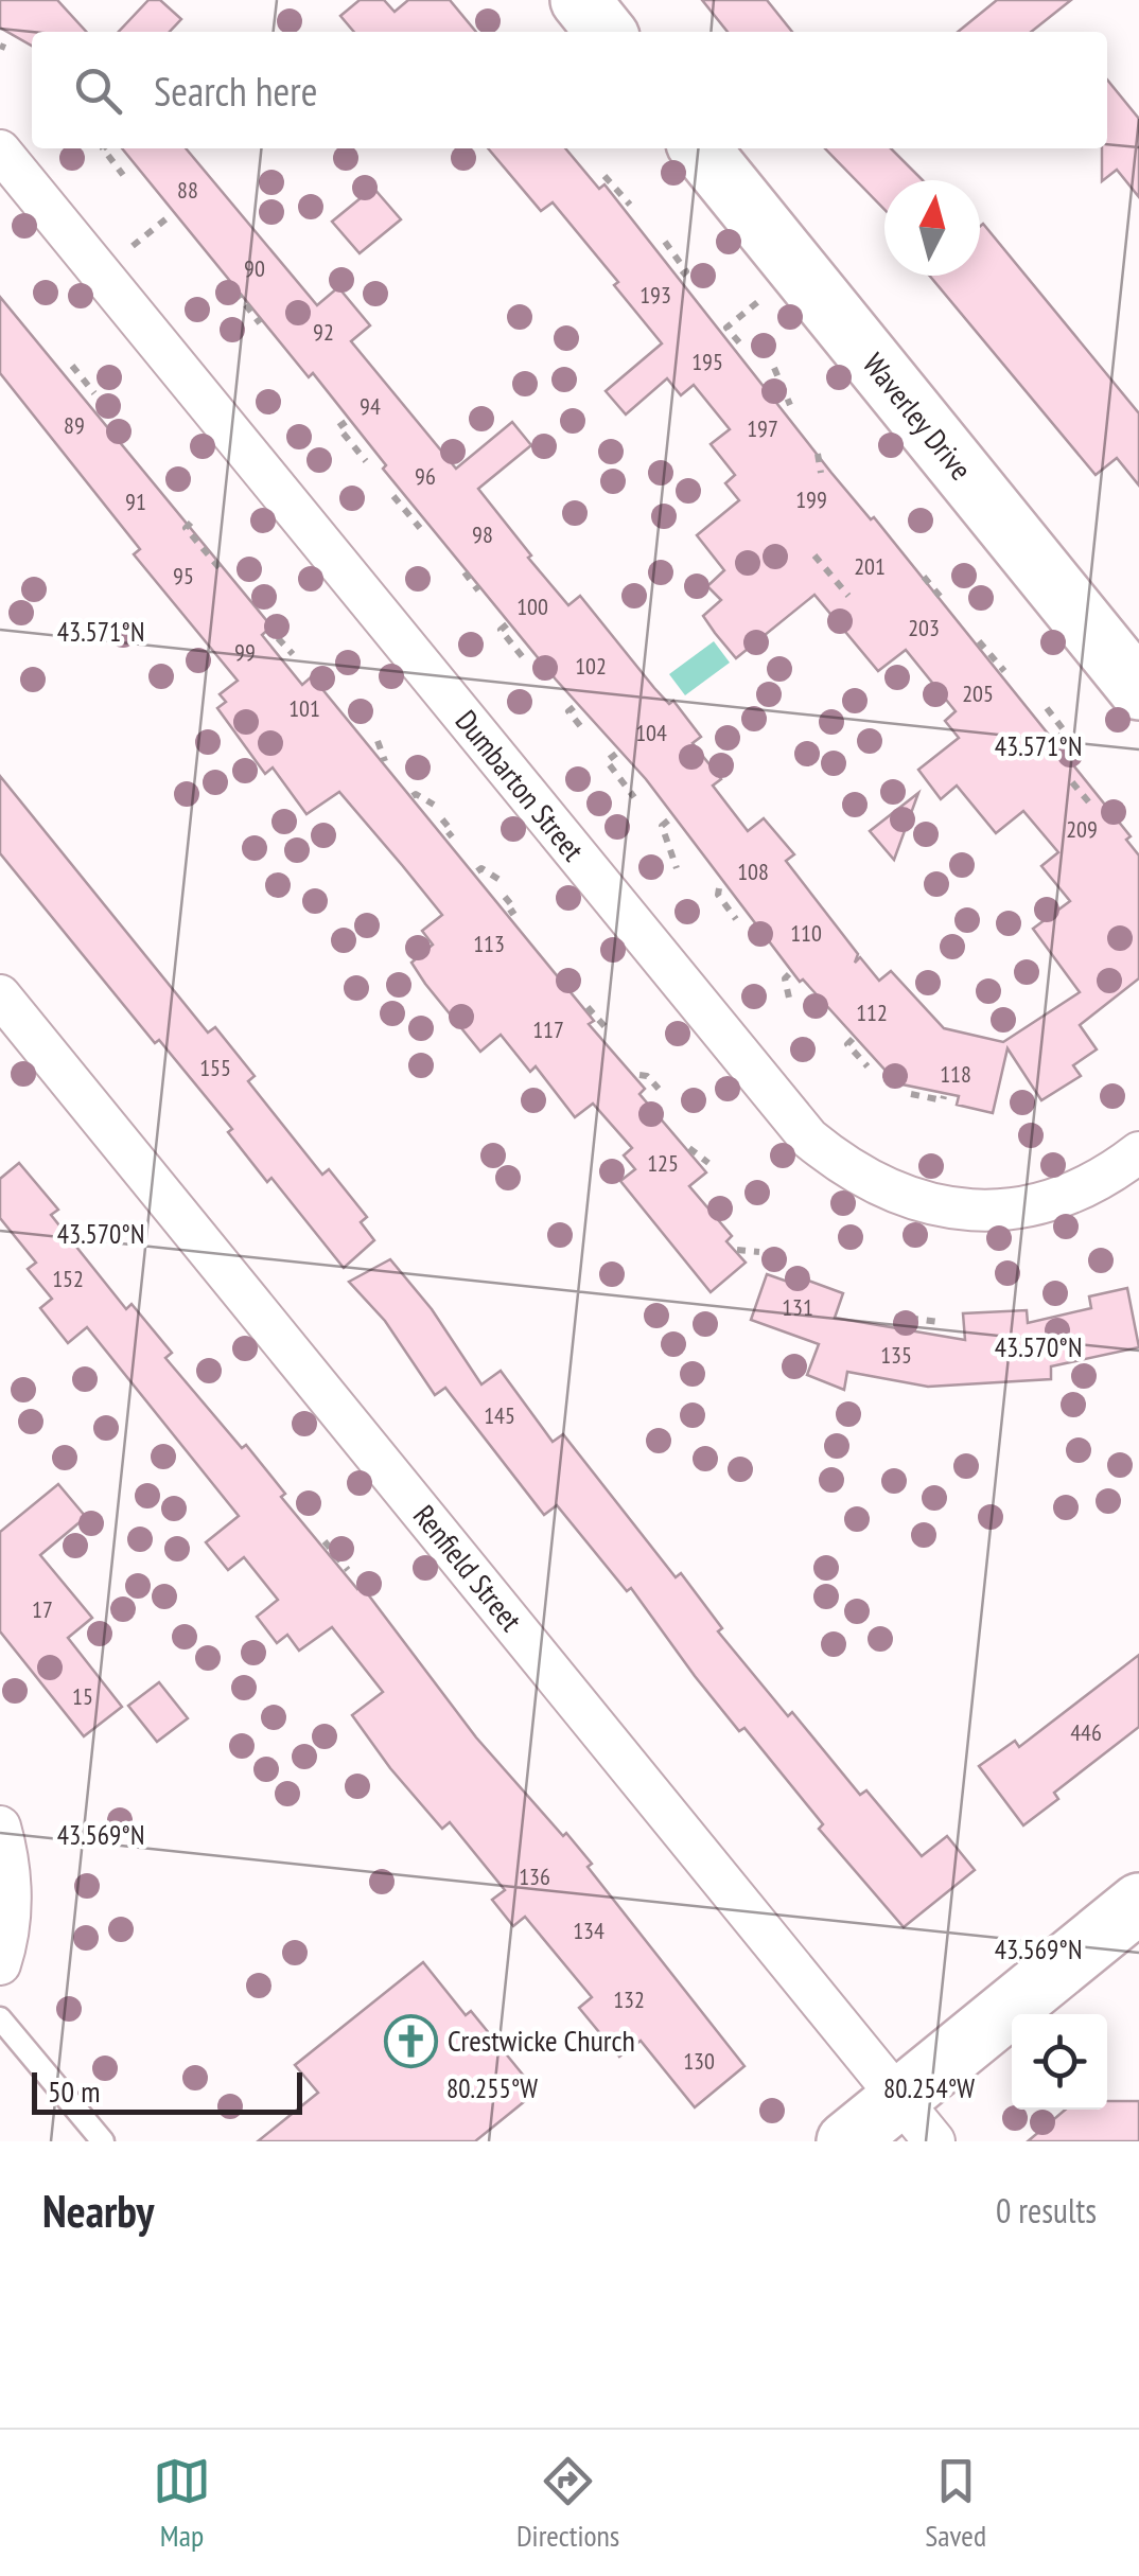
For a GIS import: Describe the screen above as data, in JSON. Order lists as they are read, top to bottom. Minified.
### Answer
{"streets":{"street":["Waverley Drive","Dumbarton Street","Renfield Street"]},"places":{"church":["Crestwicke Church"]},"house_numbers":["88","90","193","92","195","94","89","197","96","199","91","98","201","95","100","203","99","102","205","101","104","209","108","110","113","112","117","155","118","125","152","131","135","145","17","15","446","136","134","132","130"],"scale_bar":"50 m","north":"top","page":{"search":"Search here","scale":"50 m","heading":["Nearby","0 results"],"nav":["Map","Directions","Saved"]},"coordinates":["43.571°N","43.570°N","43.569°N","80.255°W","80.254°W"]}
